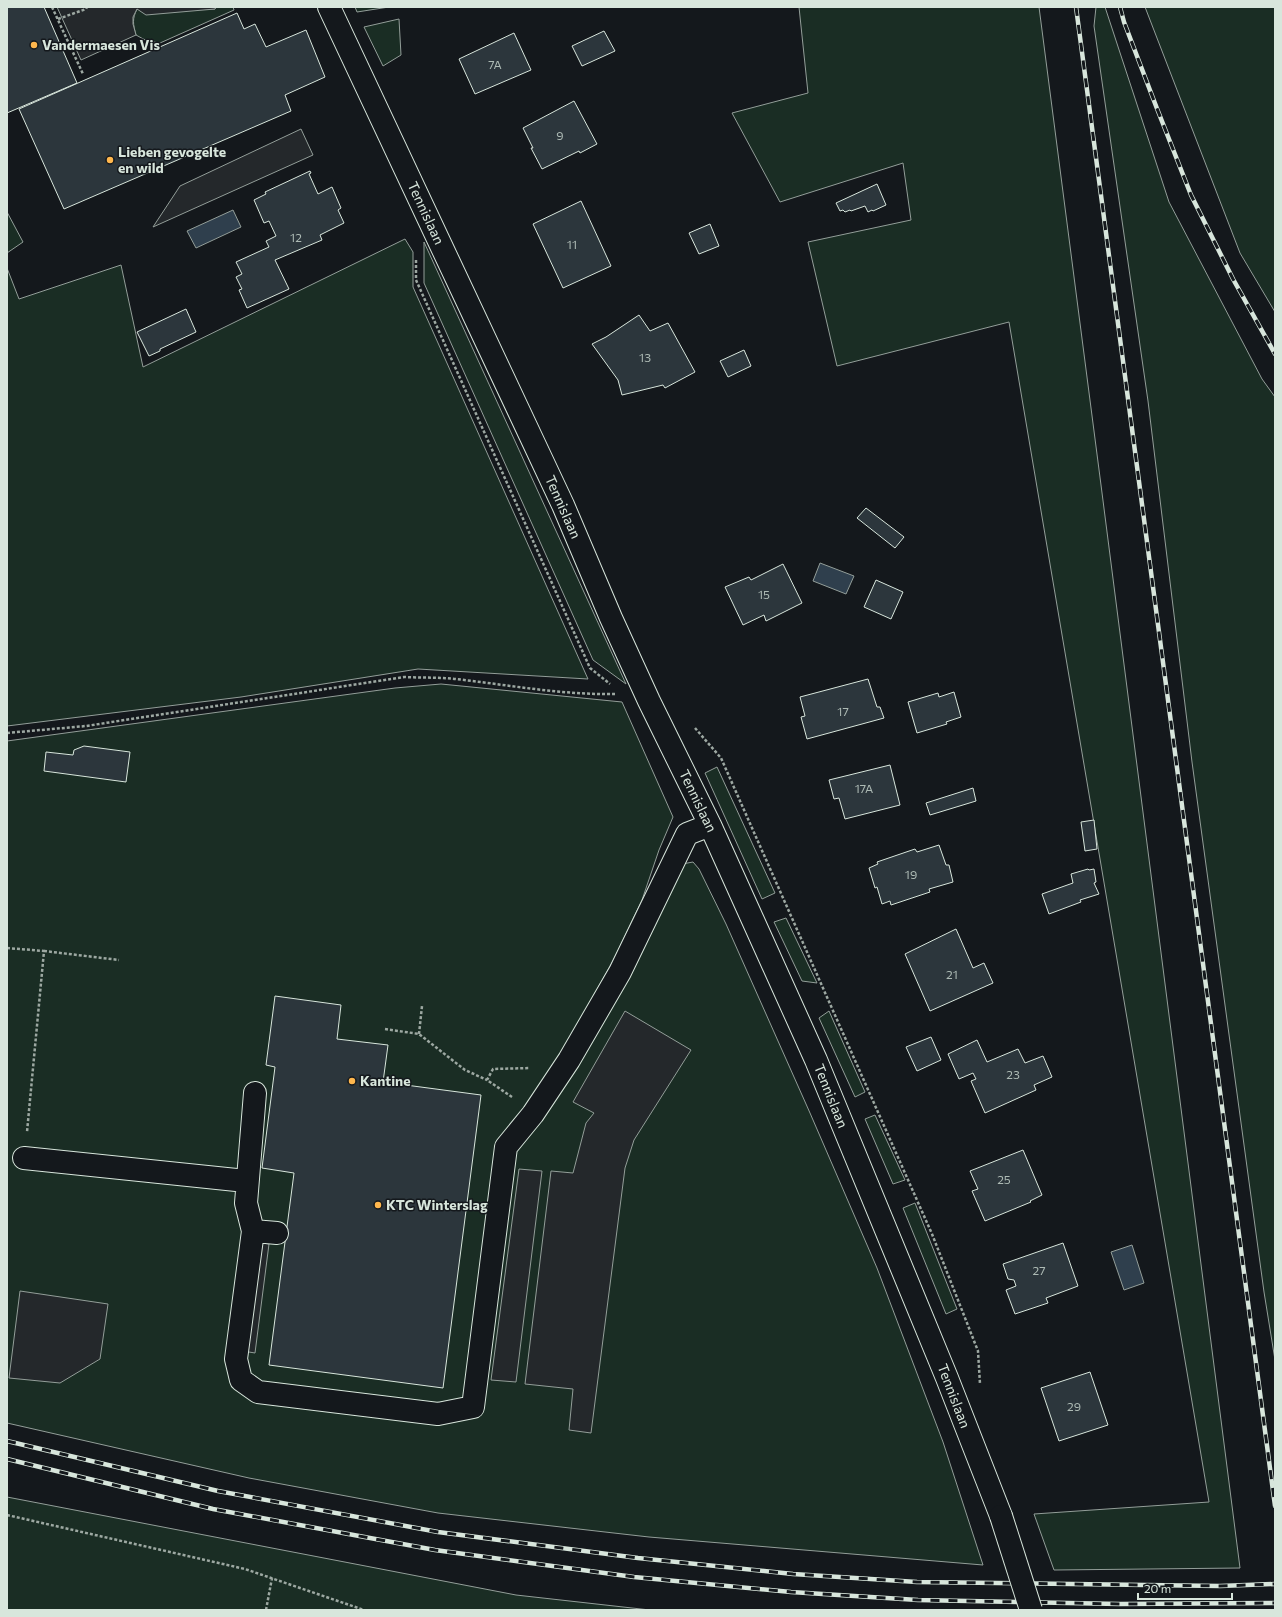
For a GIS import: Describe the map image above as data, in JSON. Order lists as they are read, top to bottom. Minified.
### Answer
{"streets":{"street":["Tennislaan"]},"places":["Vandermaesen Vis","Lieben gevogelte en wild","Kantine","KTC Winterslag"],"house_numbers":["7A","9","12","11","13","15","17","17A","19","21","23","25","27","29"],"scale_bar":"20 m"}
